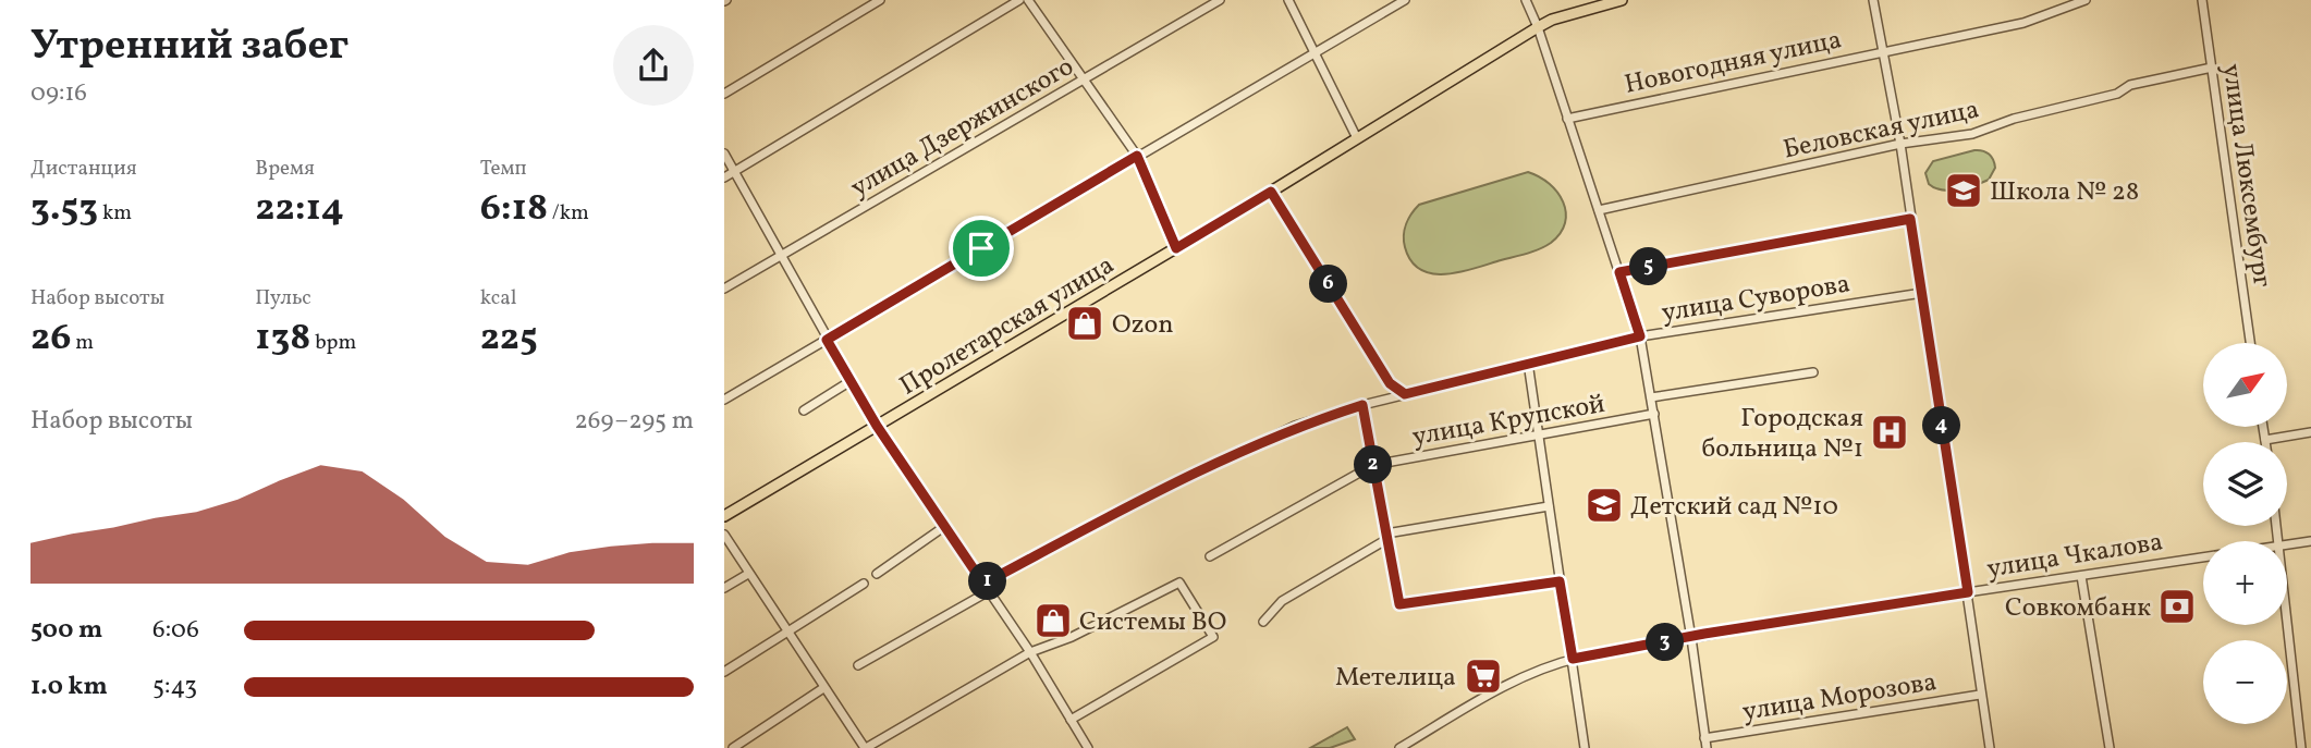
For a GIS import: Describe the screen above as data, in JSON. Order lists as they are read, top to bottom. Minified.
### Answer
{"streets":{"main road":["Пролетарская улица"],"street":["Новогодняя улица","улица Дзержинского","Беловская улица","улица Люксембург","улица Суворова","улица Крупской","улица Чкалова","улица Морозова"]},"crossings":[["Беловская улица","улица Люксембург"]],"places":{"school or university":["Школа № 28","Детский сад №10"],"shop":["Ozon","Системы ВО"],"hospital":["Городская больница №1"],"bank":["Совкомбанк"],"supermarket":["Метелица"]},"north":"top right","page":{"heading":["Утренний забег","09:16"],"stats":[["Дистанция","3.53 km"],["Время","22:14"],["Темп","6:18 /km"],["Набор высоты","26 m"],["Пульс","138 bpm"],["kcal","225"]],"pins":["5","6","4","2","1","3"],"map_buttons":["+","−"],"chart":["Набор высоты","269–295 m"],"list":[{"name":"500 m","note":"6:06"},{"name":"1.0 km","note":"5:43"}]}}
